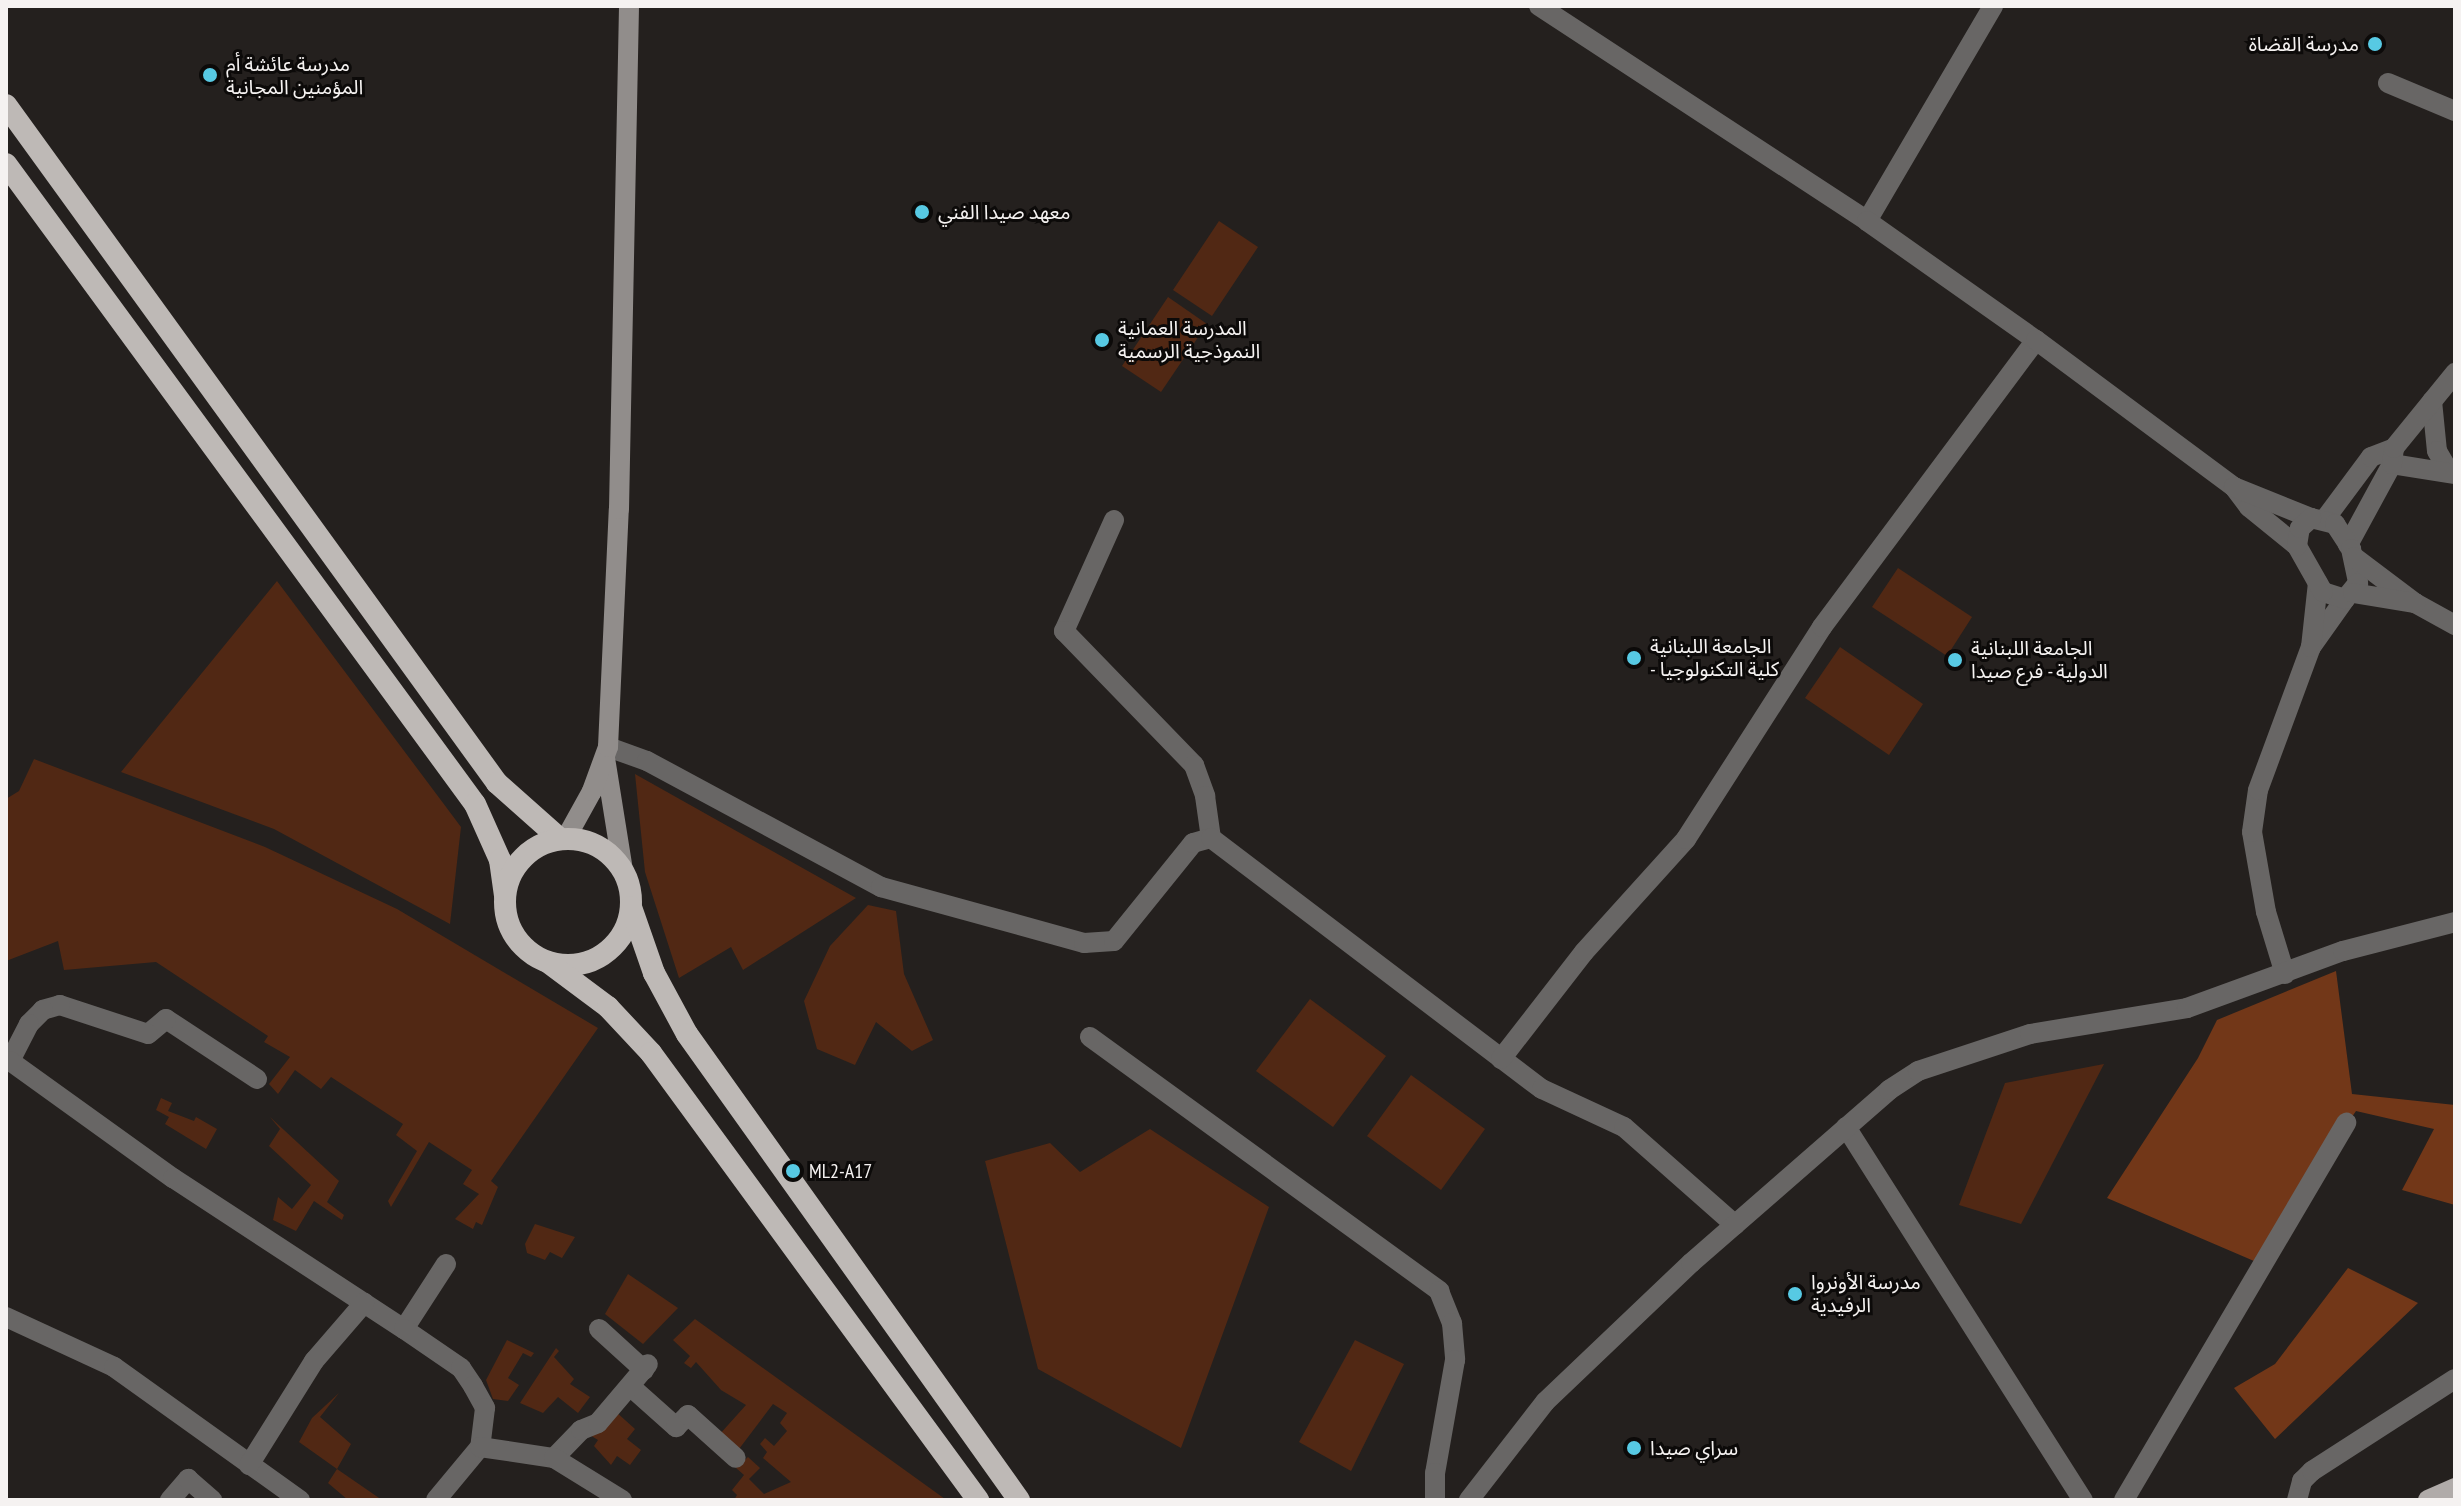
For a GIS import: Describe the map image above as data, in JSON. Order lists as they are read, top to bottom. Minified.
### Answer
{"places":["مدرسة القضاة","مدرسة عائشة أم المؤمنين المجانية","معهد صيدا الفني","المدرسة العمانية النموذجية الرسمية","الجامعة اللبنانية - كلية التكنولوجيا","الجامعة اللبنانية الدولية - فرع صيدا","ML2-A17","مدرسة الأونروا الرفيدية","سراي صيدا"]}
